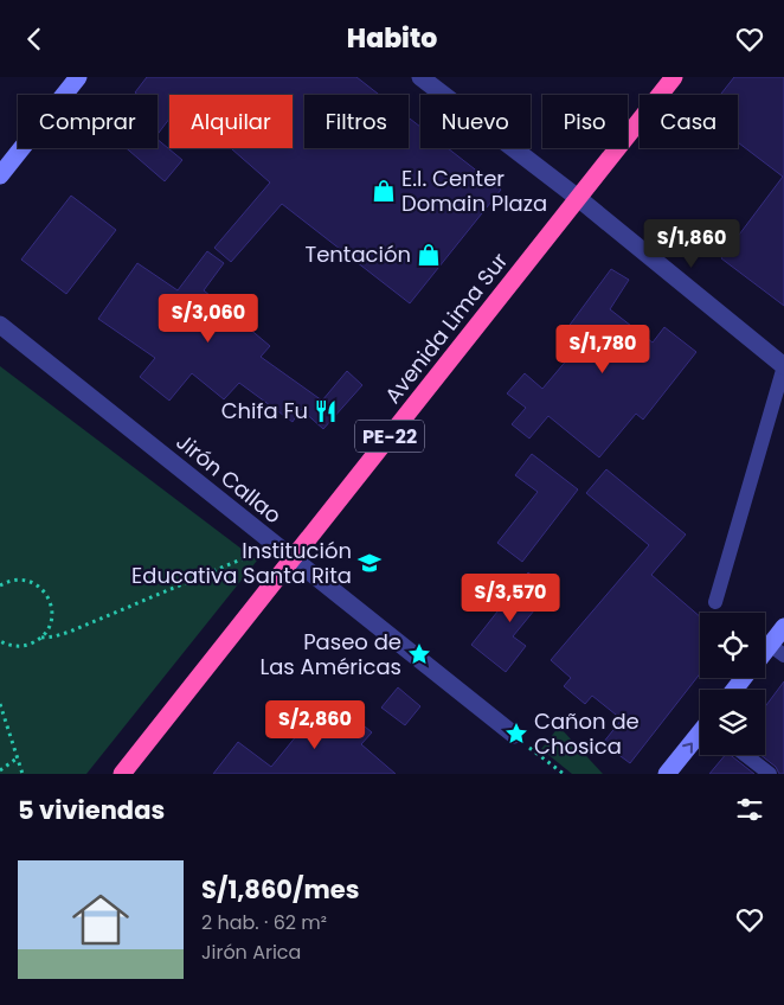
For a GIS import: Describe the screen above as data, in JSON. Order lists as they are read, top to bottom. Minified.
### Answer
{"streets":{"highway":["Avenida Lima Sur","PE-22"],"street":["Jirón Callao"]},"crossings":[["Avenida Lima Sur","Jirón Callao"]],"places":{"shop":["E.I. Center Domain Plaza","Tentación"],"restaurant":["Chifa Fu"],"school or university":["Institución Educativa Santa Rita"],"place":["Paseo de Las Américas","Cañon de Chosica"]},"page":{"header":"Habito","chip":["Comprar","Alquilar","Filtros","Nuevo","Piso","Casa"],"price":["S/1,860","S/3,060","S/1,780","S/3,570","S/2,860"],"heading":"5 viviendas","list":[{"name":"S/1,860/mes","note":"2 hab. · 62 m² · Jirón Arica"}]}}
